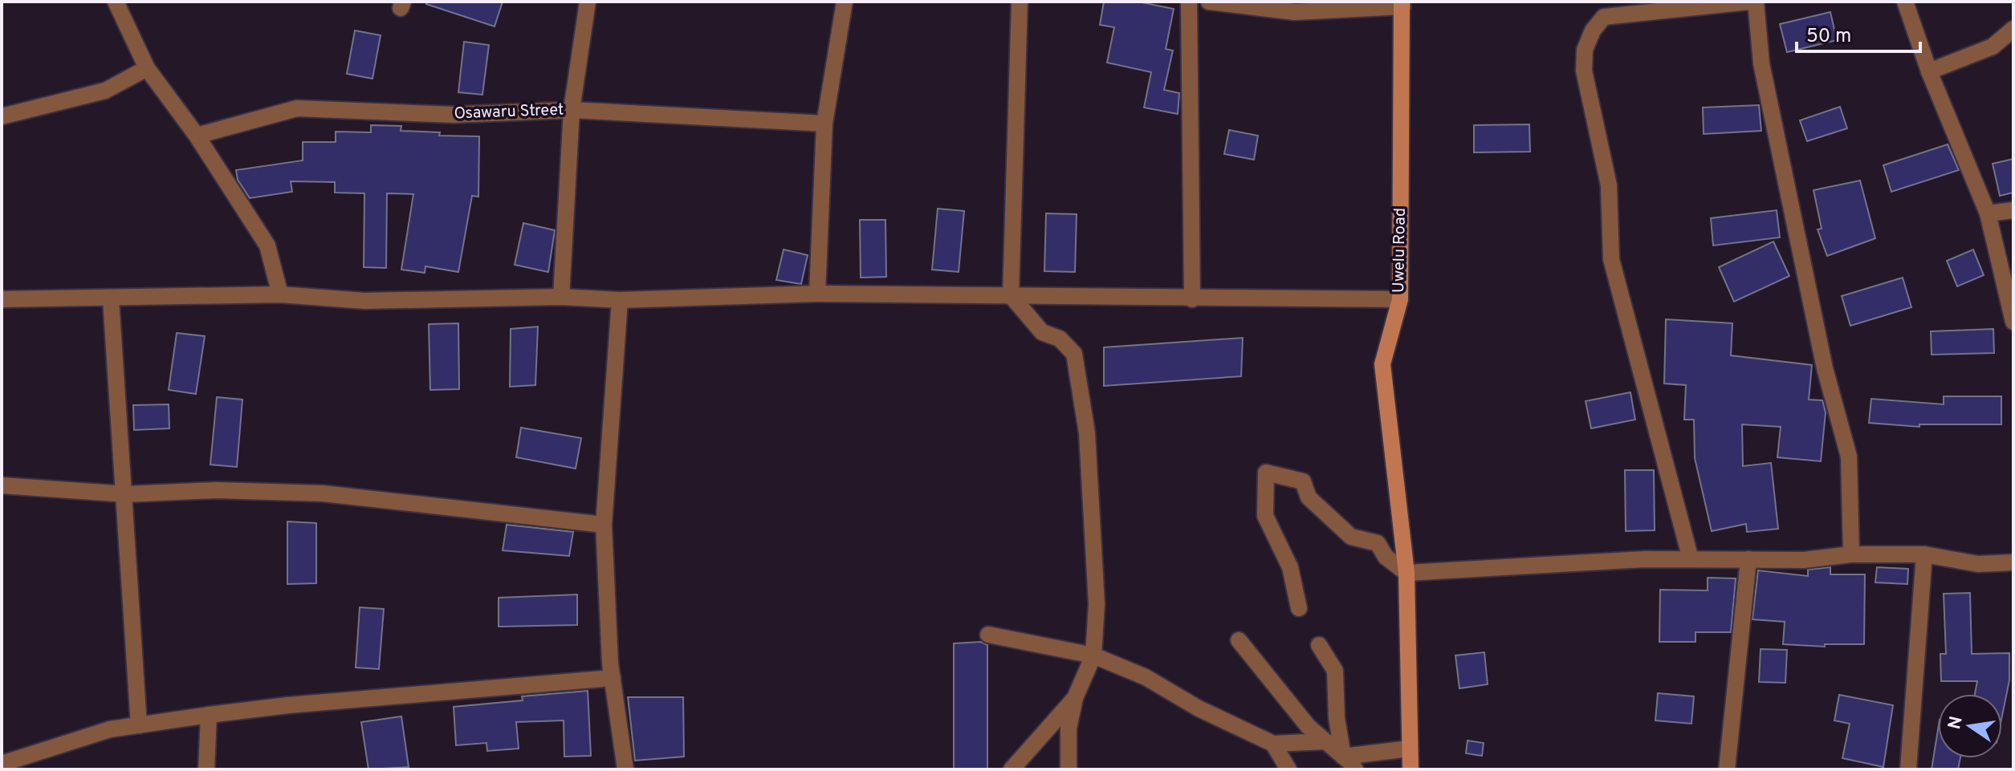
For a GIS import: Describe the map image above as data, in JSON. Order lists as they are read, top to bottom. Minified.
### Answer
{"streets":{"street":["Osawaru Street","Uwelu Road"]},"scale_bar":"50 m","north":"left"}
